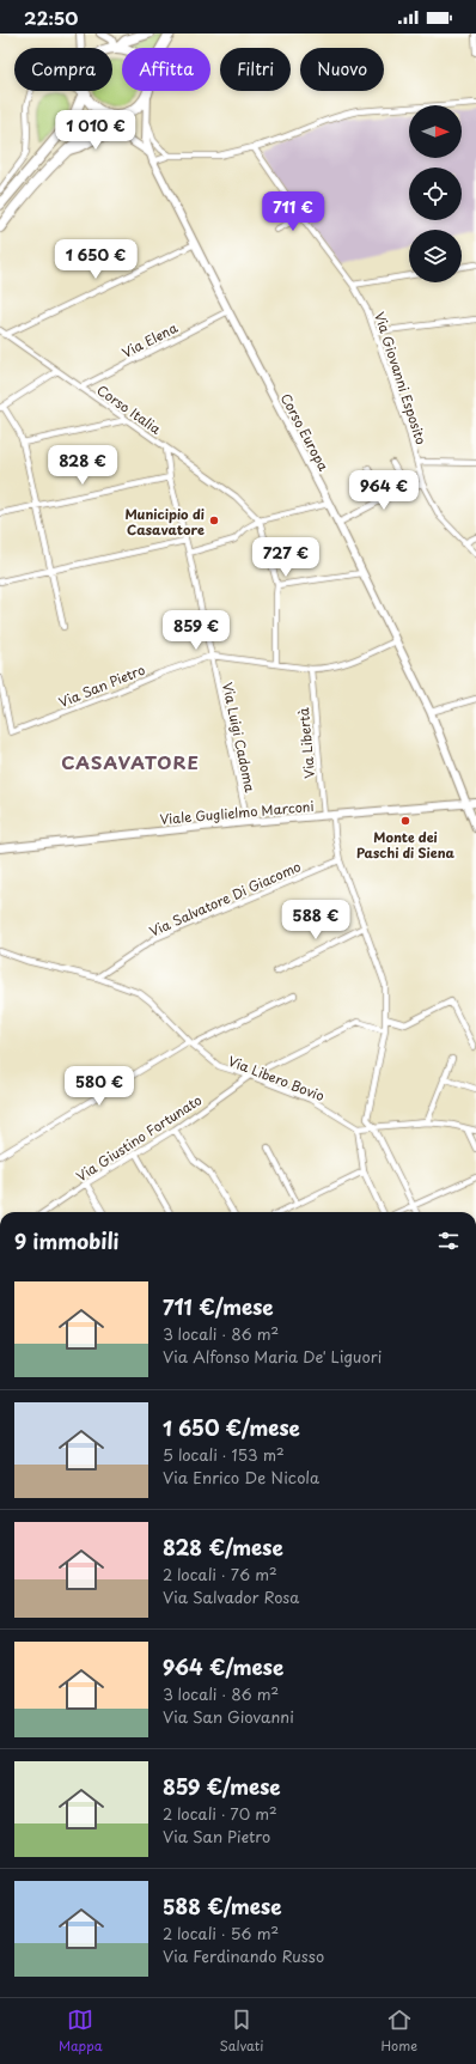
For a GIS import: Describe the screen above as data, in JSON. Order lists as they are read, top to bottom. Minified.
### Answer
{"streets":{"street":["Via Elena","Via Giovanni Esposito","Corso Italia","Corso Europa","Via San Pietro","Via Luigi Cadoma","Via Libertà","Viale Guglielmo Marconi","Via Salvatore Di Giacomo","Via Libero Bovio","Via Giustino Fortunato"]},"crossings":[["Via Elena","Corso Italia"],["Via Elena","Corso Europa"],["Corso Italia","Via San Pietro"],["Corso Italia","Via Luigi Cadoma"],["Corso Europa","Via San Pietro"],["Corso Europa","Viale Guglielmo Marconi"],["Via San Pietro","Via Luigi Cadoma"],["Via San Pietro","Via Libertà"],["Via Luigi Cadoma","Viale Guglielmo Marconi"],["Via Libertà","Viale Guglielmo Marconi"],["Via Salvatore Di Giacomo","Via Libero Bovio"],["Via Libero Bovio","Via Giustino Fortunato"]],"districts":["CASAVATORE"],"places":["Municipio di Casavatore","Monte dei Paschi di Siena"],"north":"right","page":{"status":"22:50","chip":["Compra","Affitta","Filtri","Nuovo"],"price":["1 010 €","711 €","1 650 €","828 €","964 €","727 €","859 €","588 €","580 €"],"heading":"9 immobili","list":[{"name":"711 €/mese","note":"3 locali · 86 m² · Via Alfonso Maria De' Liguori"},{"name":"1 650 €/mese","note":"5 locali · 153 m² · Via Enrico De Nicola"},{"name":"828 €/mese","note":"2 locali · 76 m² · Via Salvador Rosa"},{"name":"964 €/mese","note":"3 locali · 86 m² · Via San Giovanni"},{"name":"859 €/mese","note":"2 locali · 70 m² · Via San Pietro"},{"name":"588 €/mese","note":"2 locali · 56 m² · Via Ferdinando Russo"}],"tabs":["Mappa","Salvati","Home"]}}
